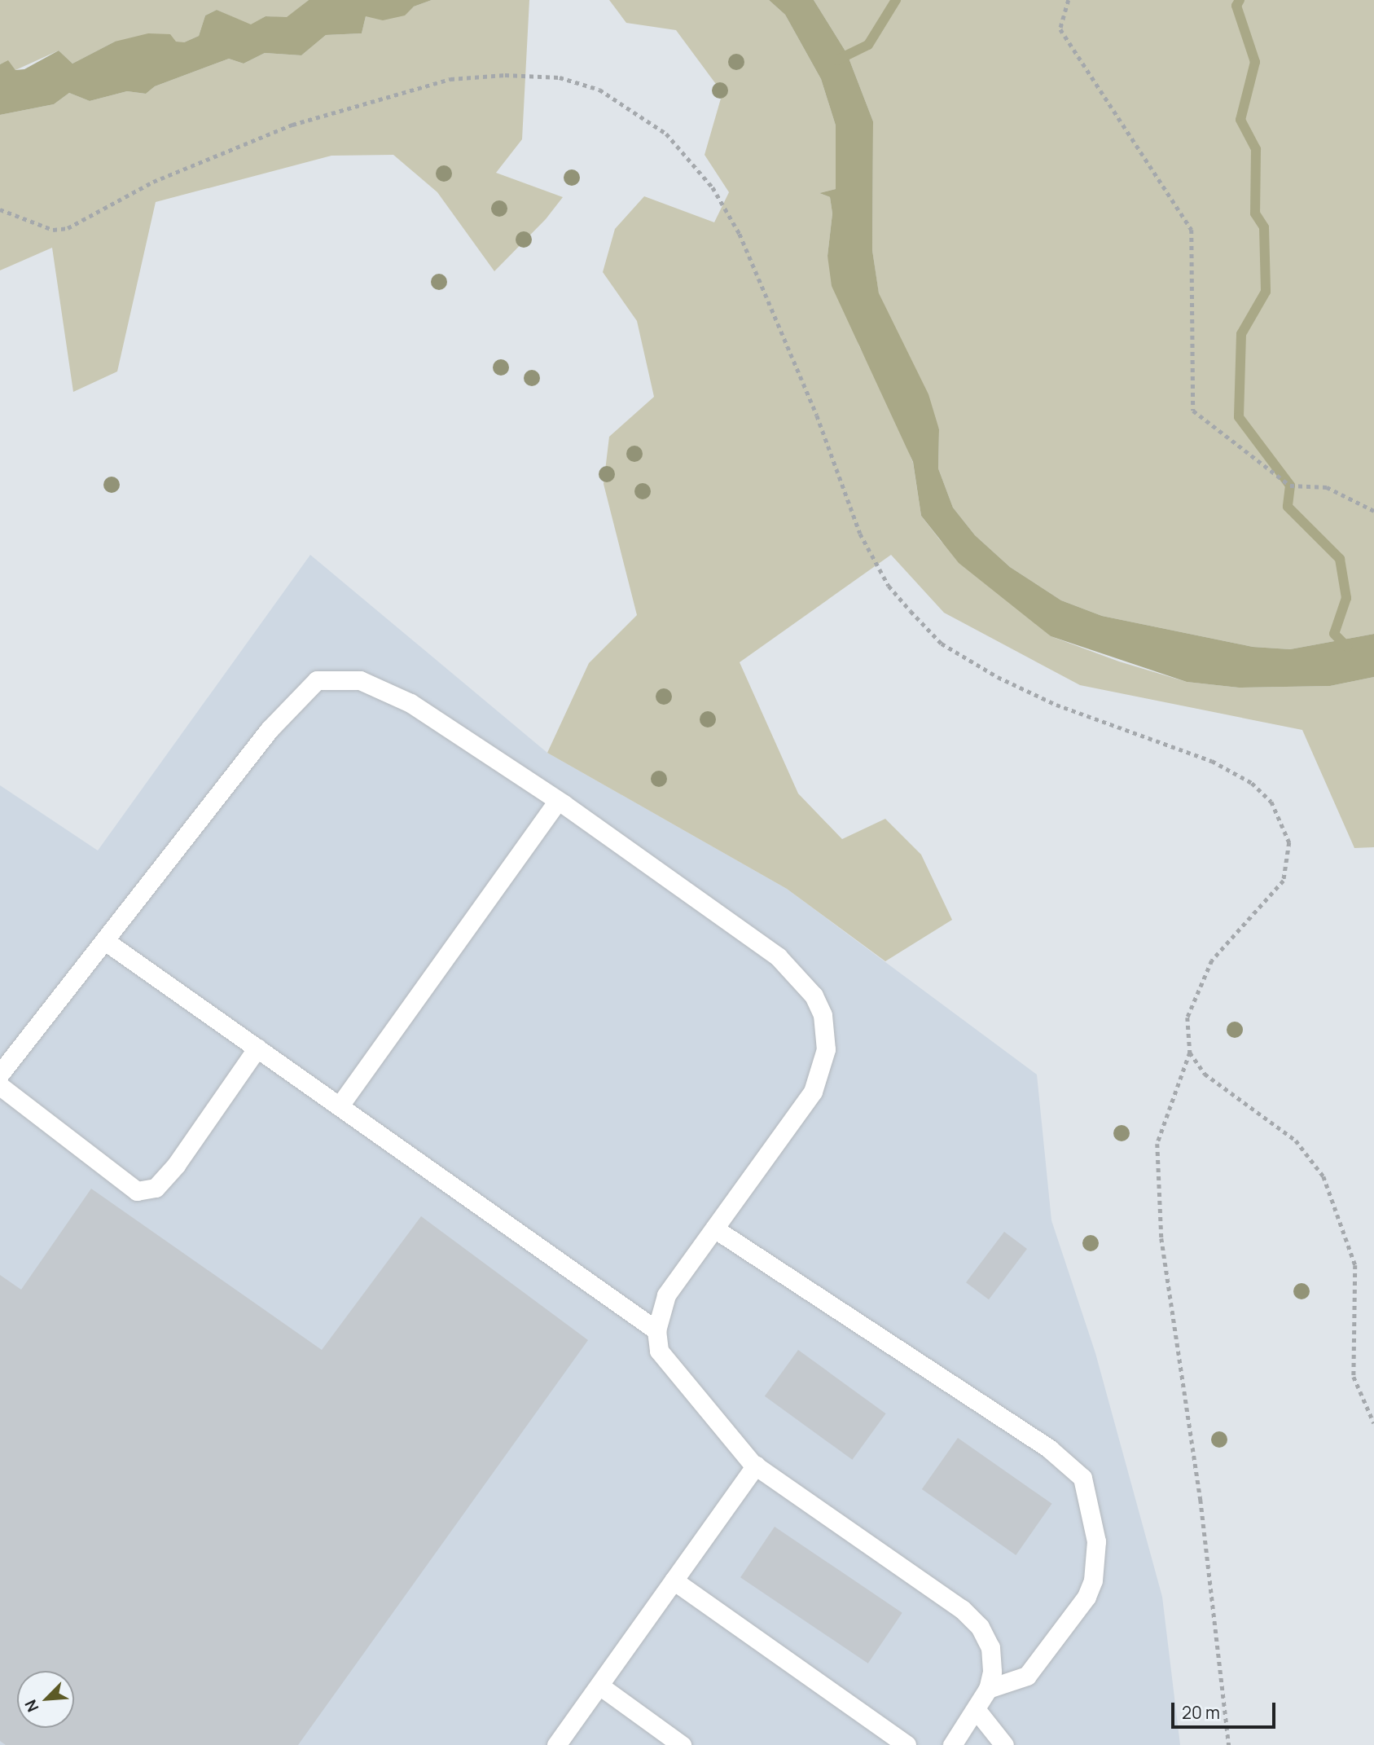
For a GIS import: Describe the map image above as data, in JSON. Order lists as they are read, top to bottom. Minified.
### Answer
{"scale_bar":"20 m","north":"bottom left"}
